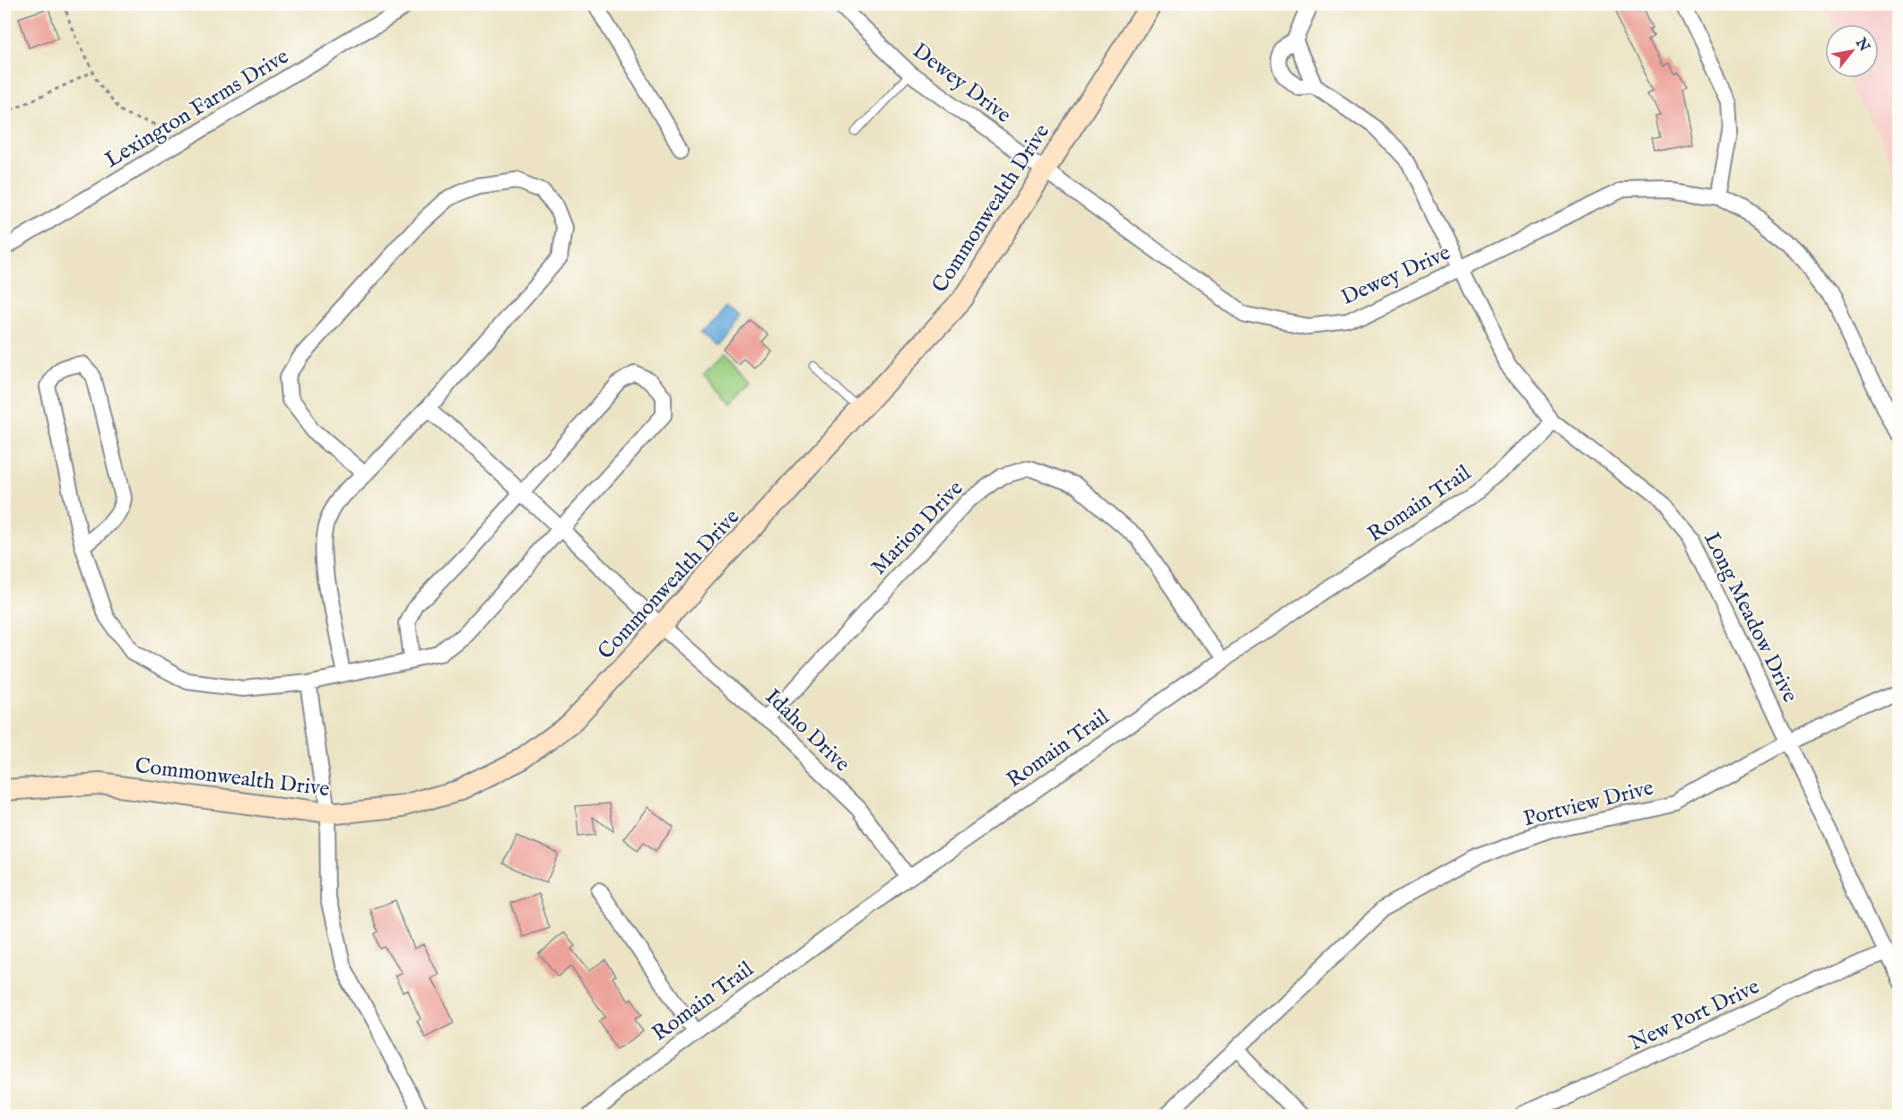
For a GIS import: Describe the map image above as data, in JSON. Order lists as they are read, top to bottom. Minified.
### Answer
{"streets":{"street":["Dewey Drive","Lexington Farms Drive","Commonwealth Drive","Romain Trail","Marion Drive","Long Meadow Drive","Idaho Drive","Portview Drive","New Port Drive"]},"crossings":[["Dewey Drive","Commonwealth Drive"],["Dewey Drive","Long Meadow Drive"],["Commonwealth Drive","Idaho Drive"],["Romain Trail","Marion Drive"],["Romain Trail","Long Meadow Drive"],["Romain Trail","Idaho Drive"],["Marion Drive","Idaho Drive"],["Long Meadow Drive","Portview Drive"],["Long Meadow Drive","New Port Drive"]],"north":"top right"}
